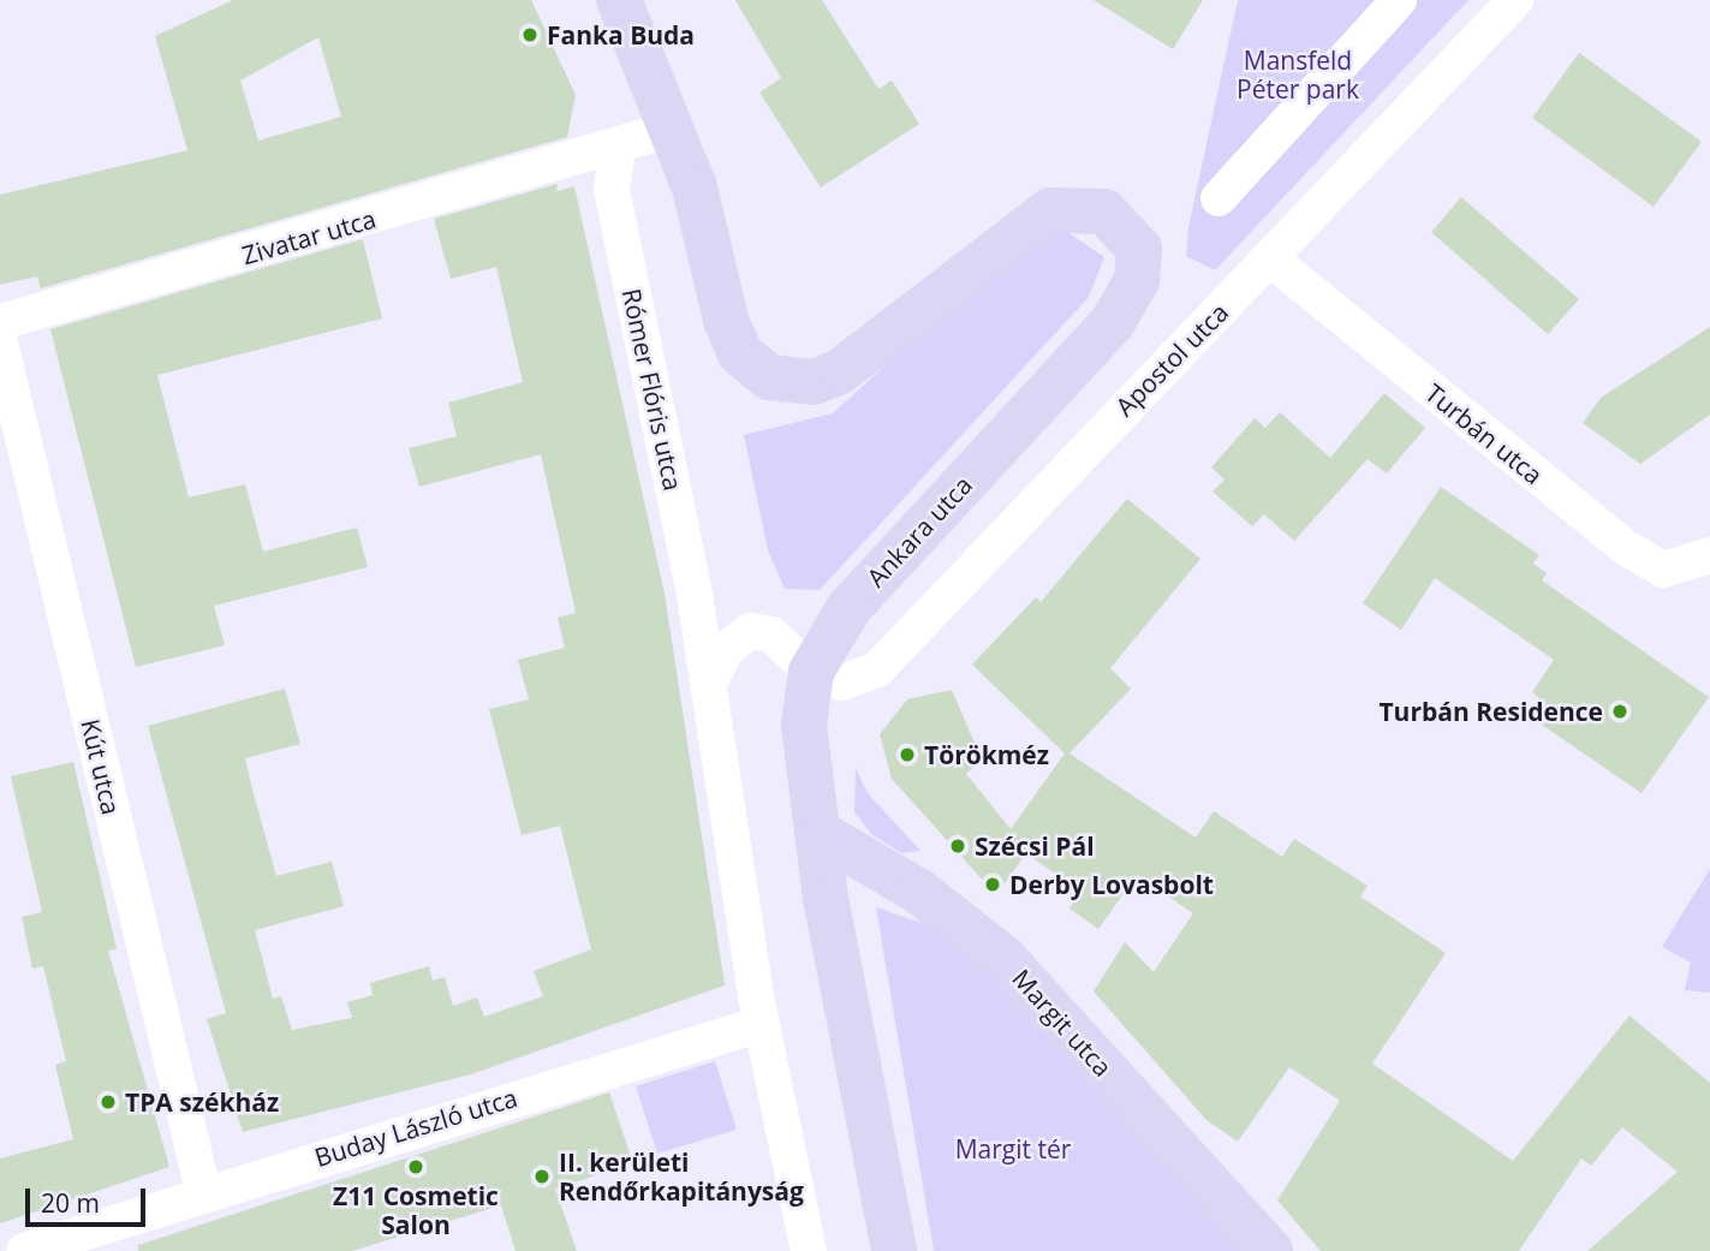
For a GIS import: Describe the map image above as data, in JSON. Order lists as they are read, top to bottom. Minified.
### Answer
{"streets":{"street":["Zivatar utca","Apostol utca","Rómer Flóris utca","Turbán utca","Ankara utca","Kút utca","Margit utca","Buday László utca"]},"crossings":[["Zivatar utca","Rómer Flóris utca"],["Apostol utca","Turbán utca"],["Apostol utca","Ankara utca"],["Rómer Flóris utca","Buday László utca"],["Ankara utca","Margit utca"],["Kút utca","Buday László utca"]],"parks":["Mansfeld Péter park","Margit tér"],"places":["Fanka Buda","Turbán Residence","Törökméz","Szécsi Pál","Derby Lovasbolt","TPA székház","Z11 Cosmetic Salon","II. kerületi Rendőrkapitányság"],"scale_bar":"20 m"}
